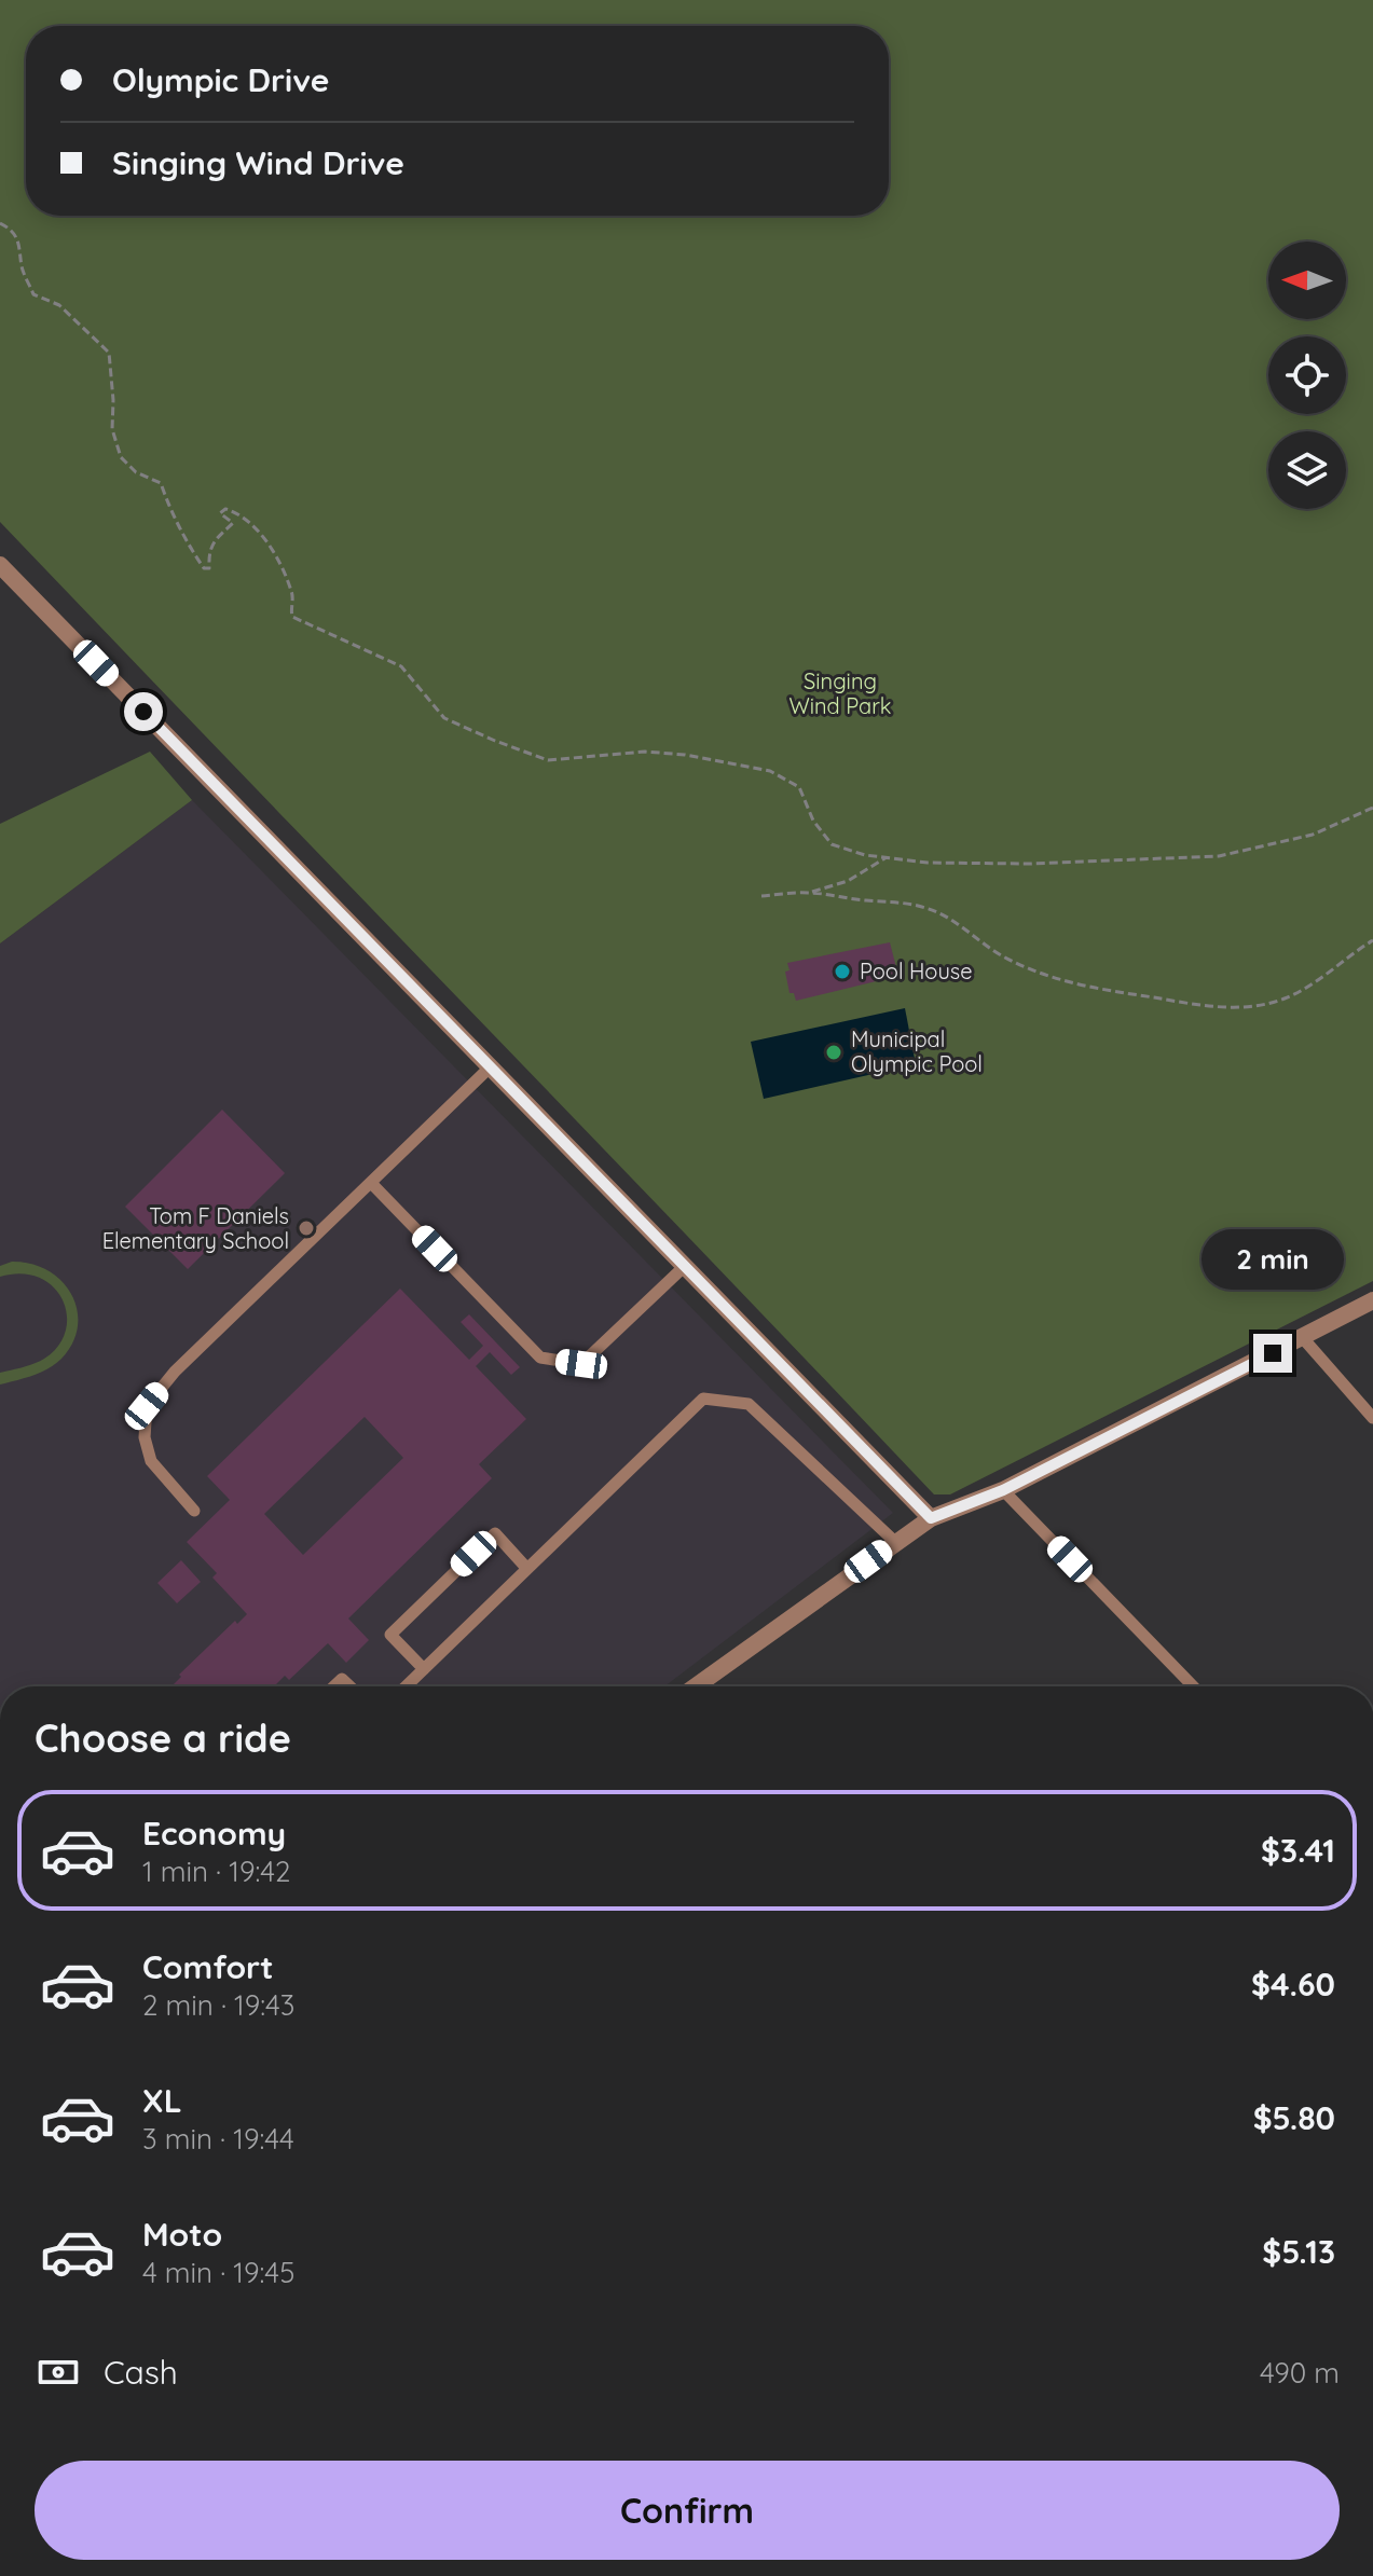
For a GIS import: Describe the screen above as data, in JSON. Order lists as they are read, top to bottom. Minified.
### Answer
{"parks":["Singing Wind Park"],"places":["Pool House","Municipal Olympic Pool","Tom F Daniels Elementary School"],"north":"left","page":{"banner":["Olympic Drive","Singing Wind Drive"],"bubble":"2 min","heading":"Choose a ride","list":[{"name":"Economy","note":"1 min · 19:42","value":"$3.41"},{"name":"Comfort","note":"2 min · 19:43","value":"$4.60"},{"name":"XL","note":"3 min · 19:44","value":"$5.80"},{"name":"Moto","note":"4 min · 19:45","value":"$5.13"}],"pay":["Cash","490 m"],"buttons":"Confirm"}}
